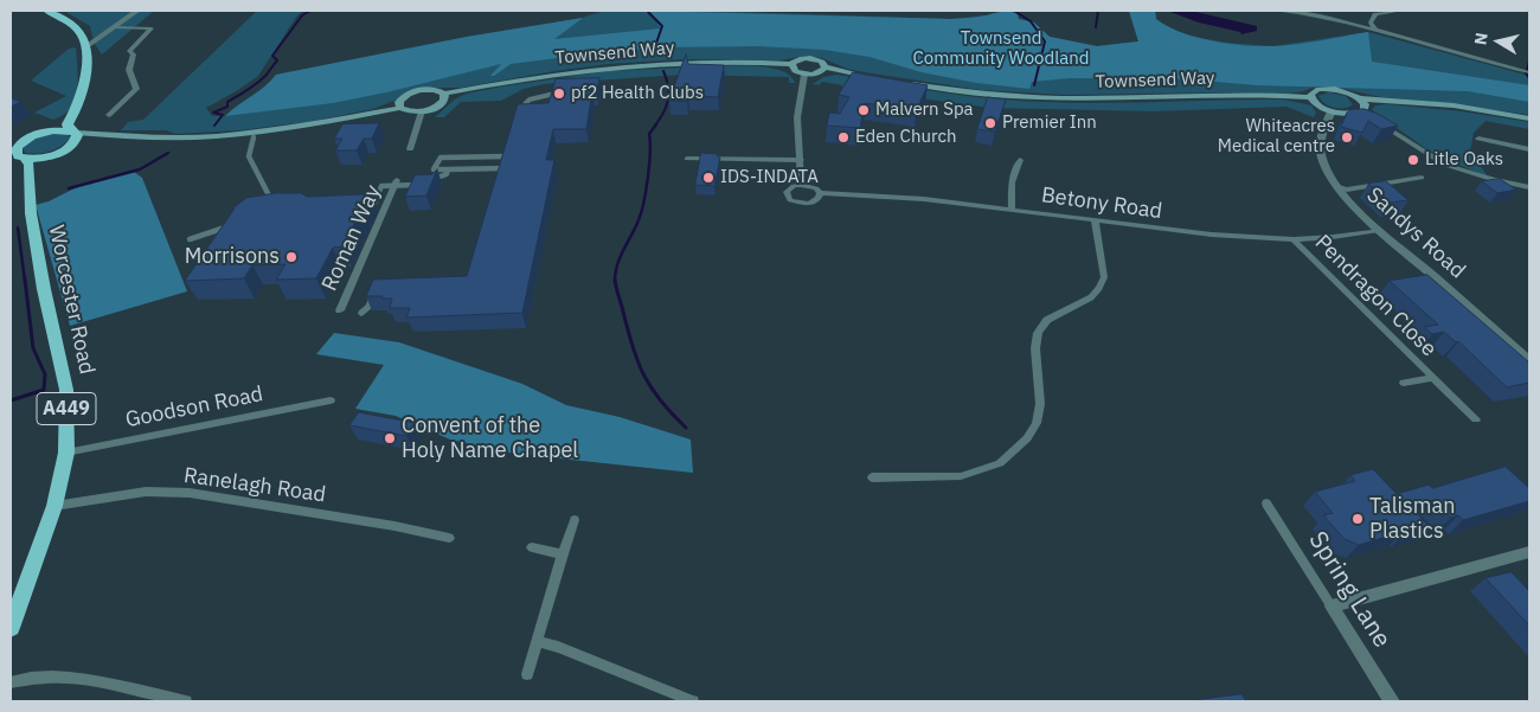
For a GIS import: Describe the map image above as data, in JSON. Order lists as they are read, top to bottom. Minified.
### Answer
{"streets":{"highway":["Worcester Road","A449"],"main road":["Townsend Way"],"street":["Betony Road","Sandys Road","Roman Way","Pendragon Close","Goodson Road","Ranelagh Road","Spring Lane"]},"crossings":[["Betony Road","Sandys Road"],["Betony Road","Pendragon Close"],["Worcester Road","Goodson Road"],["Worcester Road","A449"],["Worcester Road","Ranelagh Road"]],"parks":["Townsend Community Woodland"],"places":["pf2 Health Clubs","Malvern Spa","Premier Inn","Eden Church","Whiteacres Medical centre","Litle Oaks","IDS-INDATA","Morrisons","Convent of the Holy Name Chapel","Talisman Plastics"],"north":"left"}
